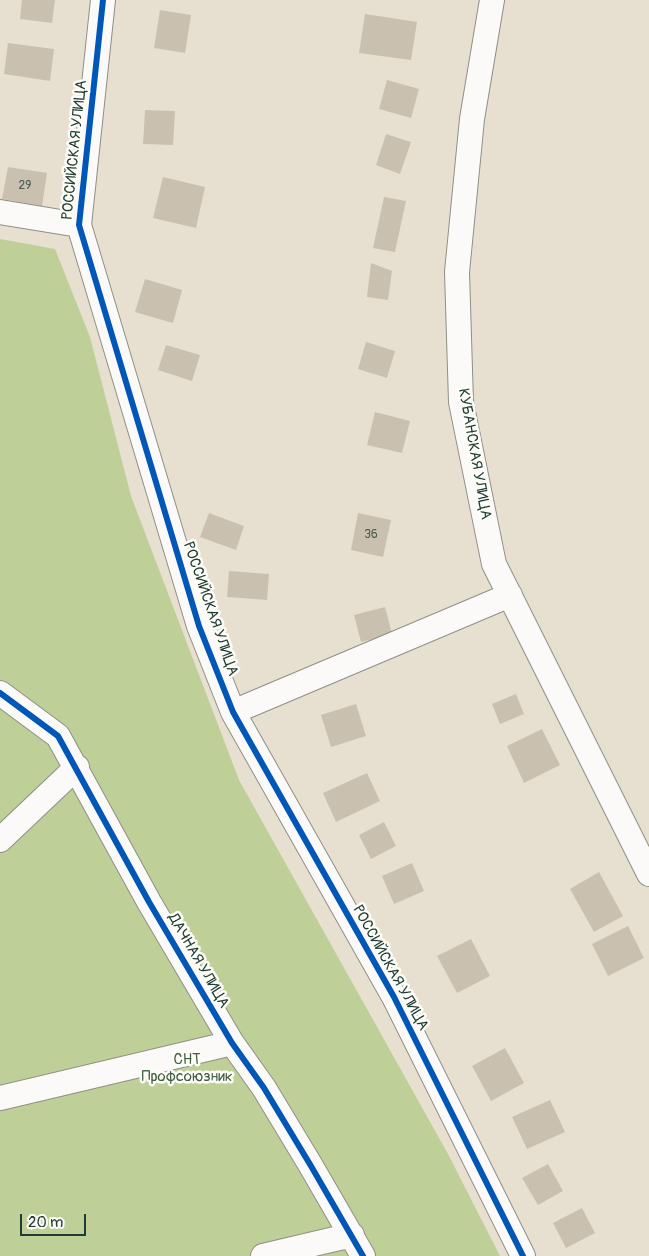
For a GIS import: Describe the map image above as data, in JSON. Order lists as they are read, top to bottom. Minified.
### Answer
{"streets":{"street":["РОССИЙСКАЯ УЛИЦА","КУБАНСКАЯ УЛИЦА","ДАЧНАЯ УЛИЦА"]},"parks":["СНТ Профсоюзник"],"house_numbers":["29","36"],"scale_bar":"20 m"}
